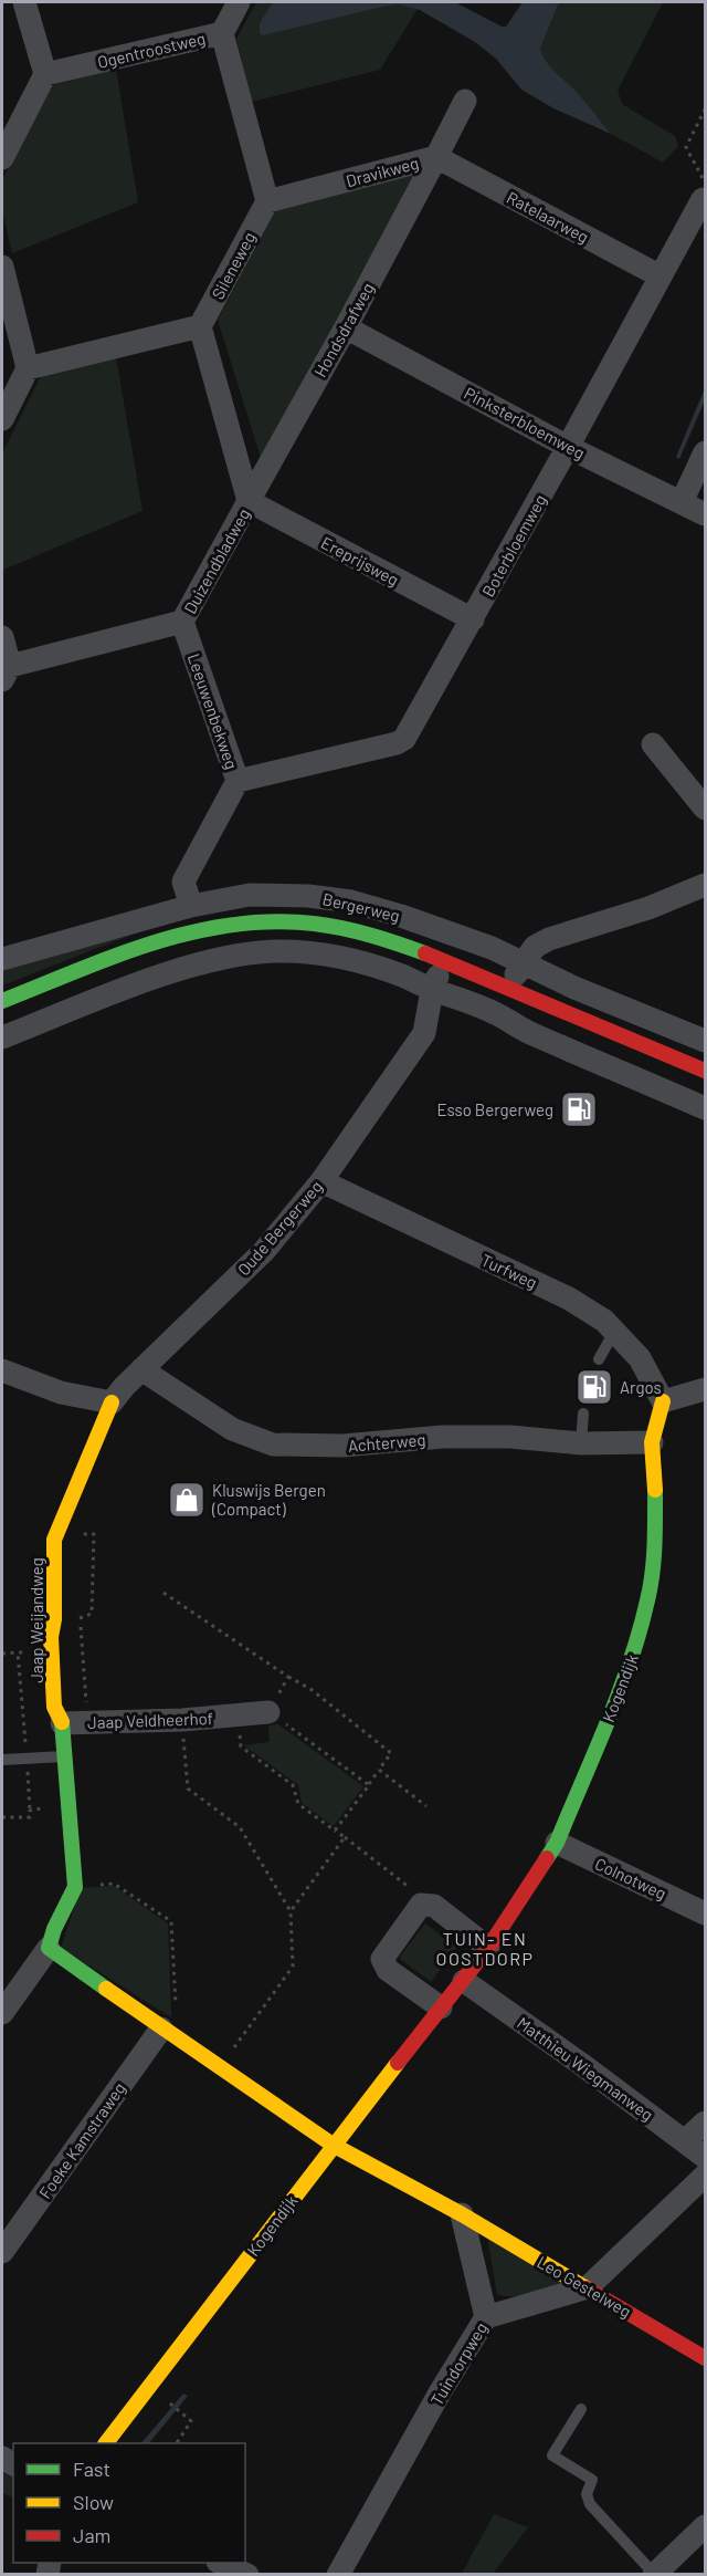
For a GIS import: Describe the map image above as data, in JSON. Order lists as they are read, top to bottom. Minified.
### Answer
{"streets":{"street":["Ogentroostweg","Dravikweg","Ratelaarweg","Sileneweg","Hondsdrafweg","Pinksterbloemweg","Boterbloemweg","Duizendbladweg","Ereprijsweg","Leeuwenbekweg","Bergerweg","Oude Bergerweg","Turfweg","Achterweg","Jaap Weijandweg","Kogendijk","Jaap Veldheerhof","Colnotweg","Matthieu Wiegmanweg","Foeke Kamstraweg","Leo Gestelweg","Tuindorpweg"]},"crossings":[["Dravikweg","Ratelaarweg"],["Dravikweg","Sileneweg"],["Dravikweg","Hondsdrafweg"],["Ratelaarweg","Hondsdrafweg"],["Ratelaarweg","Boterbloemweg"],["Sileneweg","Duizendbladweg"],["Hondsdrafweg","Pinksterbloemweg"],["Hondsdrafweg","Duizendbladweg"],["Hondsdrafweg","Ereprijsweg"],["Pinksterbloemweg","Boterbloemweg"],["Boterbloemweg","Ereprijsweg"],["Boterbloemweg","Leeuwenbekweg"],["Duizendbladweg","Ereprijsweg"],["Duizendbladweg","Leeuwenbekweg"],["Leeuwenbekweg","Bergerweg"],["Bergerweg","Oude Bergerweg"],["Oude Bergerweg","Turfweg"],["Oude Bergerweg","Achterweg"],["Oude Bergerweg","Jaap Weijandweg"],["Turfweg","Kogendijk"],["Achterweg","Kogendijk"],["Jaap Weijandweg","Jaap Veldheerhof"],["Kogendijk","Colnotweg"],["Kogendijk","Matthieu Wiegmanweg"],["Kogendijk","Leo Gestelweg"],["Leo Gestelweg","Tuindorpweg"]],"districts":["TUIN- EN OOSTDORP"],"places":{"fuel station":["Esso Bergerweg","Argos"],"shop":["Kluswijs Bergen (Compact)"]},"legend":["Fast","Slow","Jam"]}
